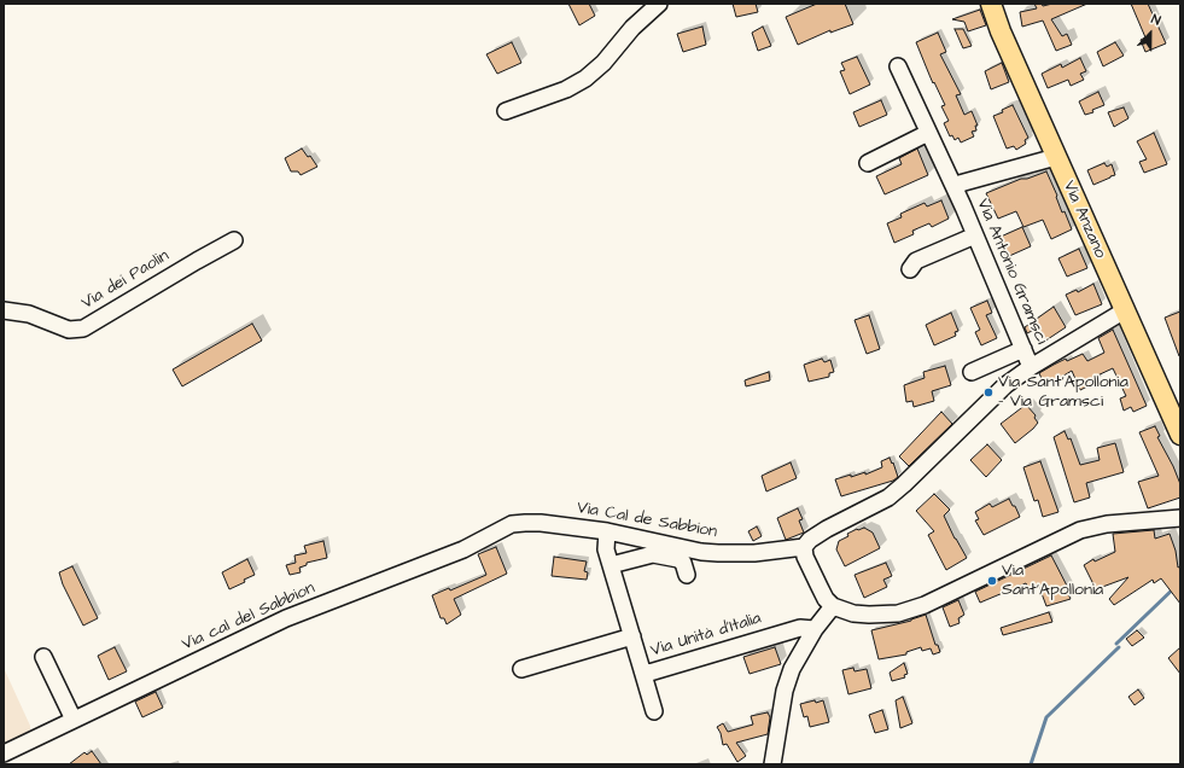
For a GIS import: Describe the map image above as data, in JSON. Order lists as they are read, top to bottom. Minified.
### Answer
{"streets":{"main road":["Via Anzano"],"street":["Via Antonio Gramsci","Via dei Paolin","Via Cal de Sabbion","Via cal del Sabbion","Via Unità d'Italia"]},"crossings":[["Via Anzano","Via Antonio Gramsci"],["Via Cal de Sabbion","Via cal del Sabbion"],["Via Cal de Sabbion","Via Unità d'Italia"]],"places":["Via Sant'Apollonia - Via Gramsci","Via Sant'Apollonia"],"north":"top"}
